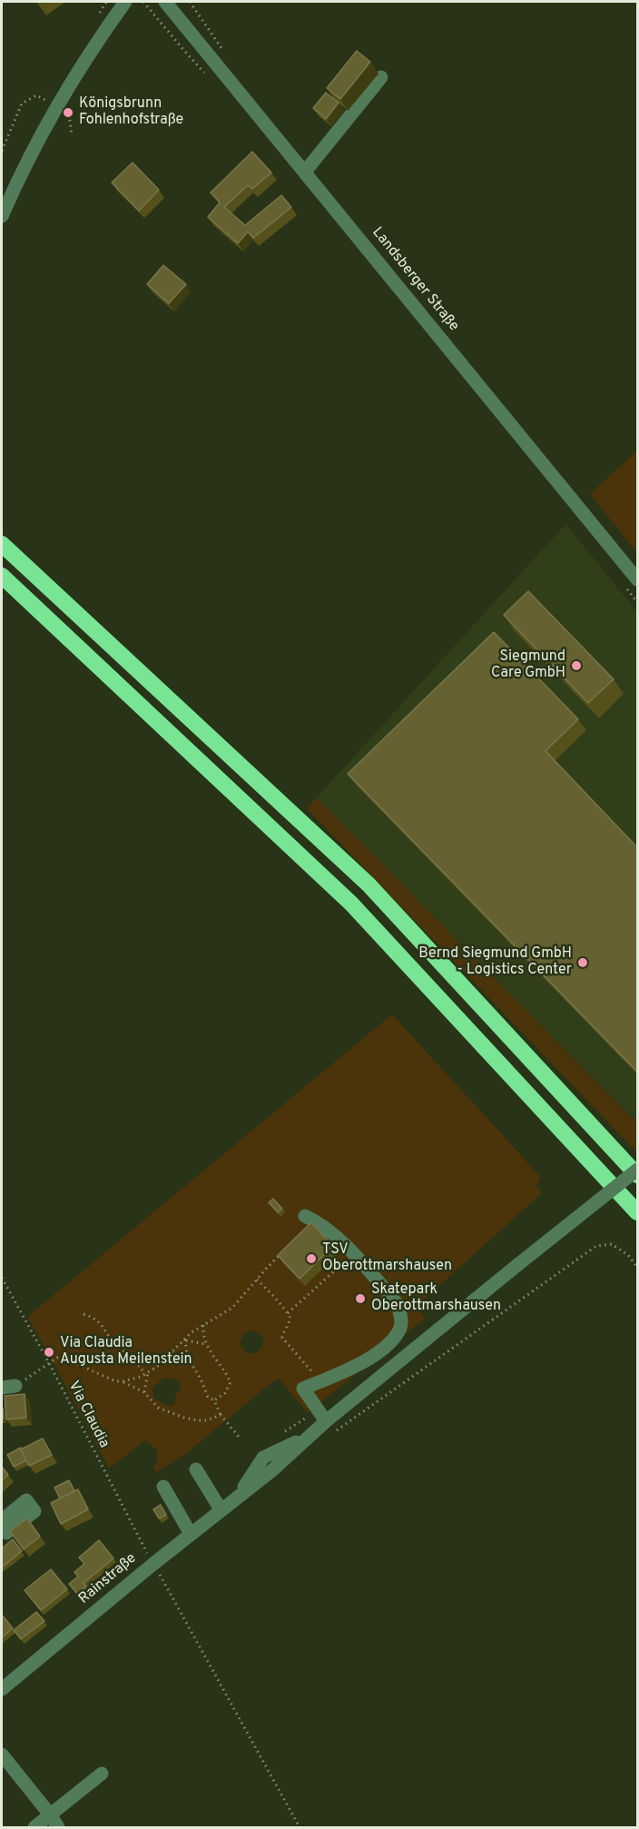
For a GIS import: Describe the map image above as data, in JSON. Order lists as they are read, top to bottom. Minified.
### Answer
{"streets":{"street":["Landsberger Straße","Rainstraße"],"path":["Via Claudia"]},"crossings":[["Via Claudia","Rainstraße"]],"places":["Königsbrunn Fohlenhofstraße","Siegmund Care GmbH","Bernd Siegmund GmbH - Logistics Center","TSV Oberottmarshausen","Skatepark Oberottmarshausen","Via Claudia Augusta Meilenstein"]}
